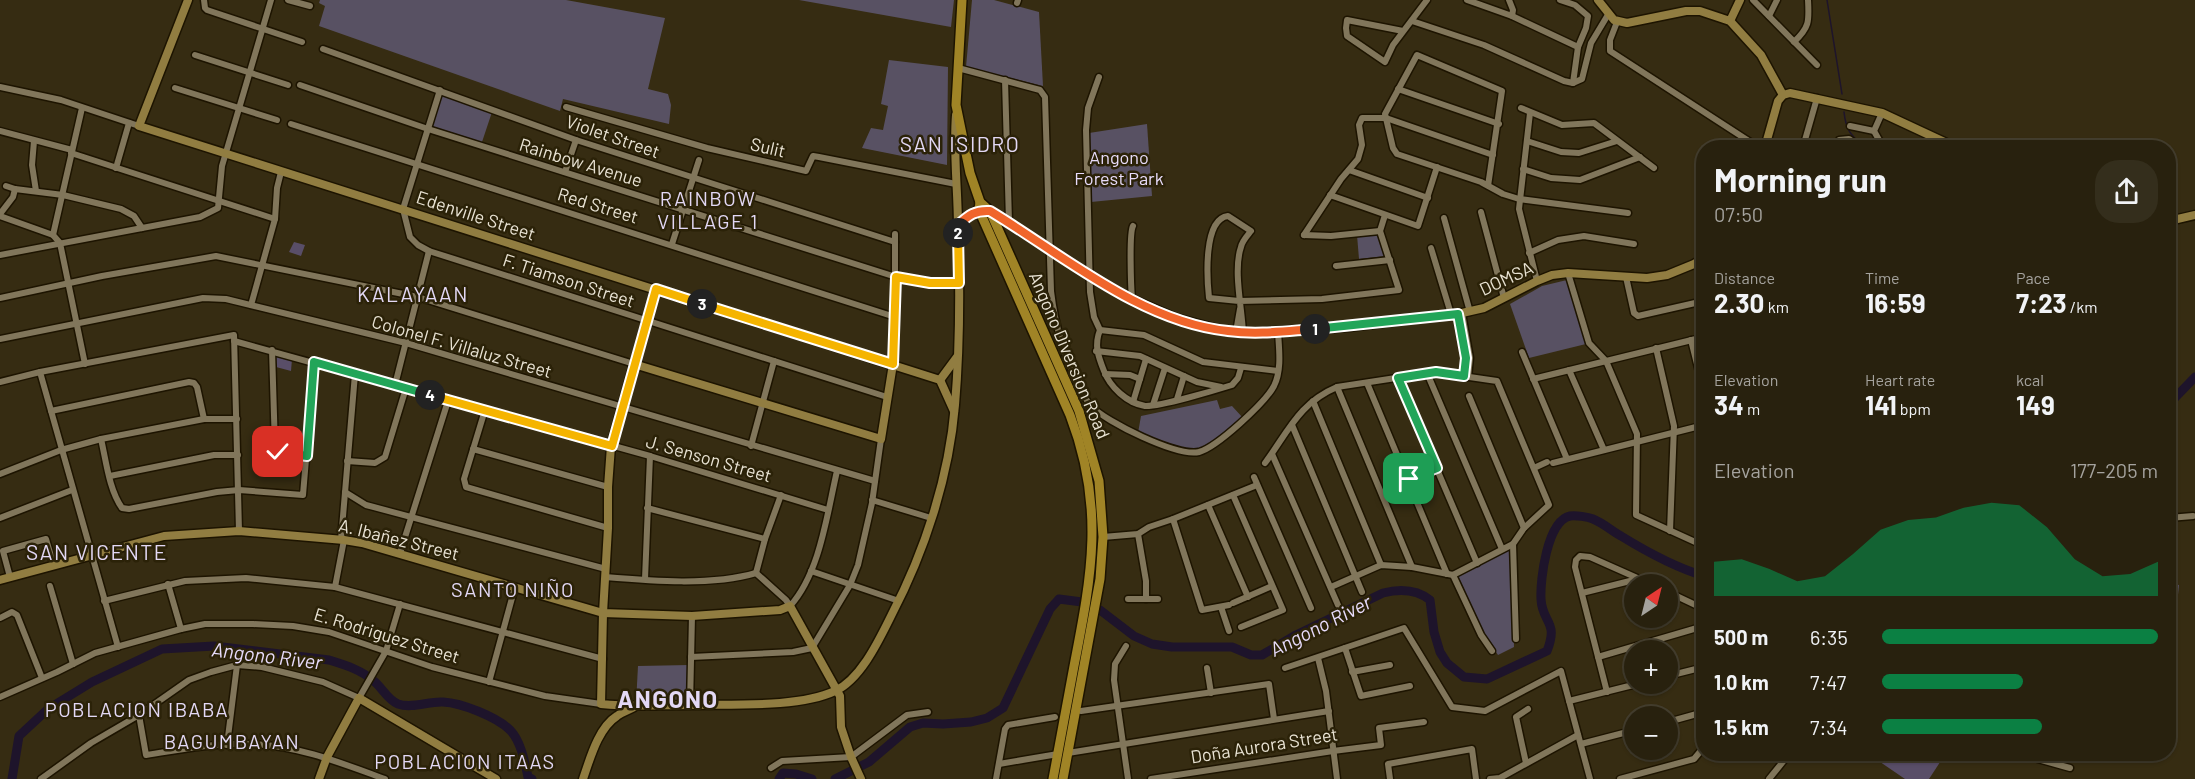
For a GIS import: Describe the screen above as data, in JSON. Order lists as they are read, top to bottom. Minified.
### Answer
{"streets":{"main road":["Angono Diversion Road"],"street":["Violet Street","Sulit","Rainbow Avenue","Red Street","Edenville Street","DOMSA","F. Tiamson Street","Colonel F. Villaluz Street","J. Senson Street","A. Ibañez Street","E. Rodriguez Street","Doña Aurora Street"]},"crossings":[["Edenville Street","F. Tiamson Street"],["DOMSA","Angono Diversion Road"]],"districts":["SAN ISIDRO","RAINBOW VILLAGE 1","KALAYAAN","SAN VICENTE","SANTO NIÑO","ANGONO","POBLACION IBABA","BAGUMBAYAN","POBLACION ITAAS"],"water":["Angono River"],"parks":["Angono Forest Park"],"north":"top right","page":{"heading":["Morning run","07:50"],"pins":["2","3","1","4"],"stats":[["Distance","2.30 km"],["Time","16:59"],["Pace","7:23 /km"],["Elevation","34 m"],["Heart rate","141 bpm"],["kcal","149"]],"chart":["Elevation","177–205 m"],"map_buttons":["+","−"],"list":[{"name":"500 m","note":"6:35"},{"name":"1.0 km","note":"7:47"},{"name":"1.5 km","note":"7:34"}]}}
